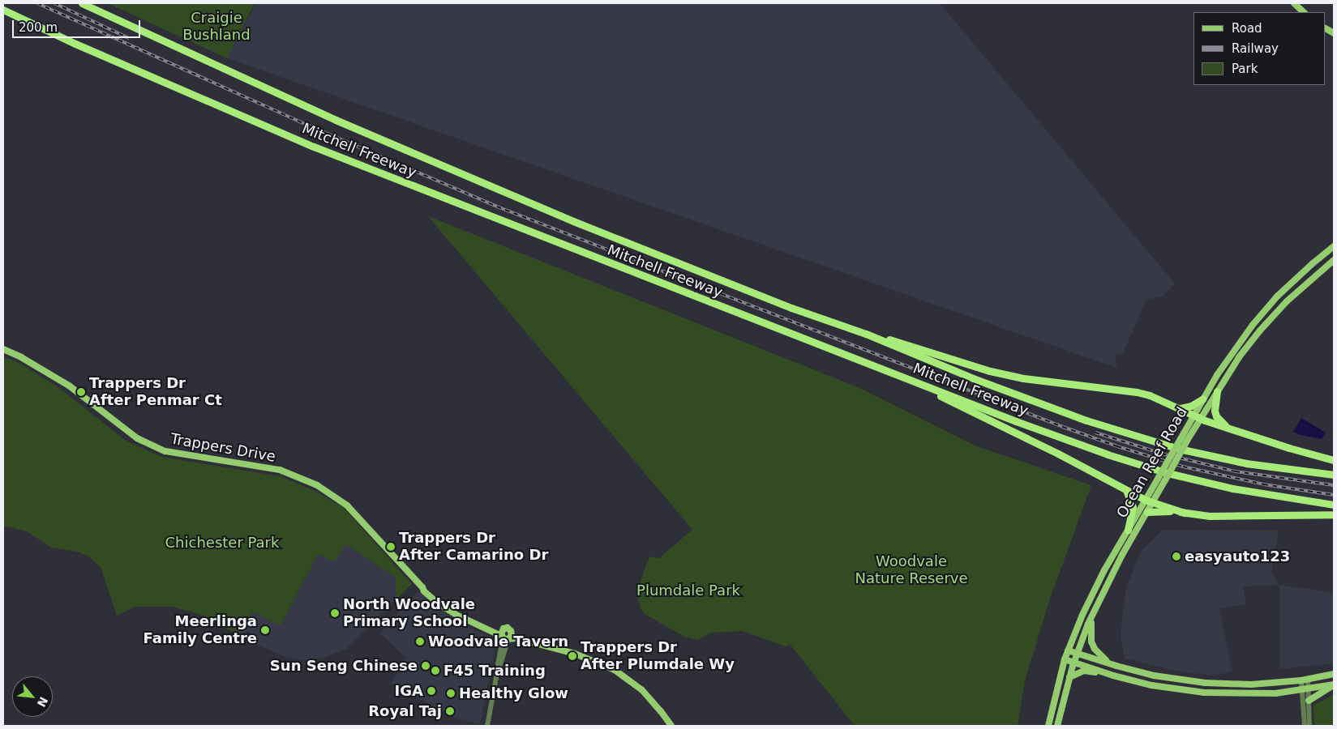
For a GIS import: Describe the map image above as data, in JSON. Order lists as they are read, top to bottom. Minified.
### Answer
{"streets":{"highway":["Mitchell Freeway"],"main road":["Trappers Drive","Ocean Reef Road"]},"parks":["Craigie Bushland","Chichester Park","Woodvale Nature Reserve","Plumdale Park"],"places":["Trappers Dr After Penmar Ct","Trappers Dr After Camarino Dr","easyauto123","North Woodvale Primary School","Meerlinga Family Centre","Woodvale Tavern","Trappers Dr After Plumdale Wy","Sun Seng Chinese","F45 Training","IGA","Healthy Glow","Royal Taj"],"legend":["Road","Railway","Park"],"scale_bar":"200 m","north":"bottom right"}
